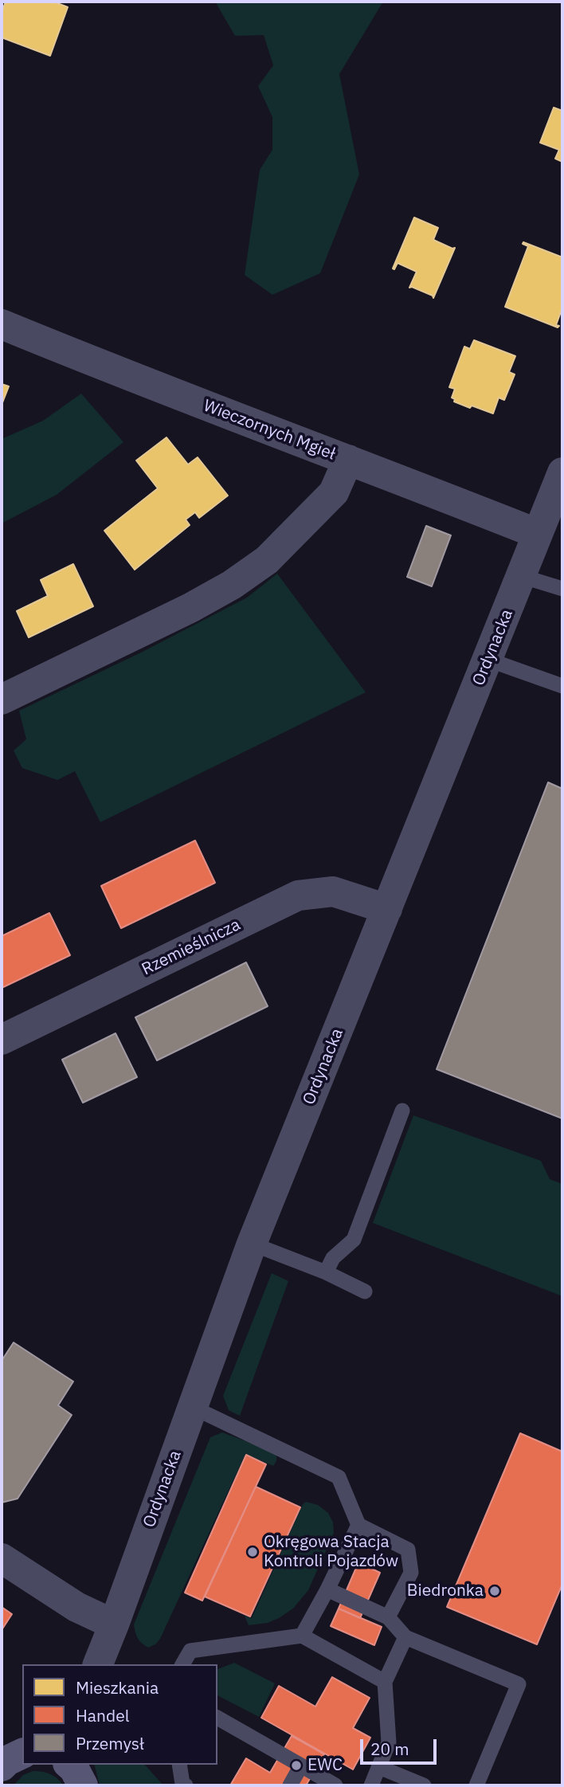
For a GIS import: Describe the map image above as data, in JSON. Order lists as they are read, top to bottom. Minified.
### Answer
{"streets":{"street":["Wieczornych Mgieł","Ordynacka","Rzemieślnicza"]},"crossings":[["Wieczornych Mgieł","Ordynacka"],["Ordynacka","Rzemieślnicza"]],"places":["Okręgowa Stacja Kontroli Pojazdów","Biedronka","EWC"],"legend":["Mieszkania","Handel","Przemysł"],"scale_bar":"20 m"}
